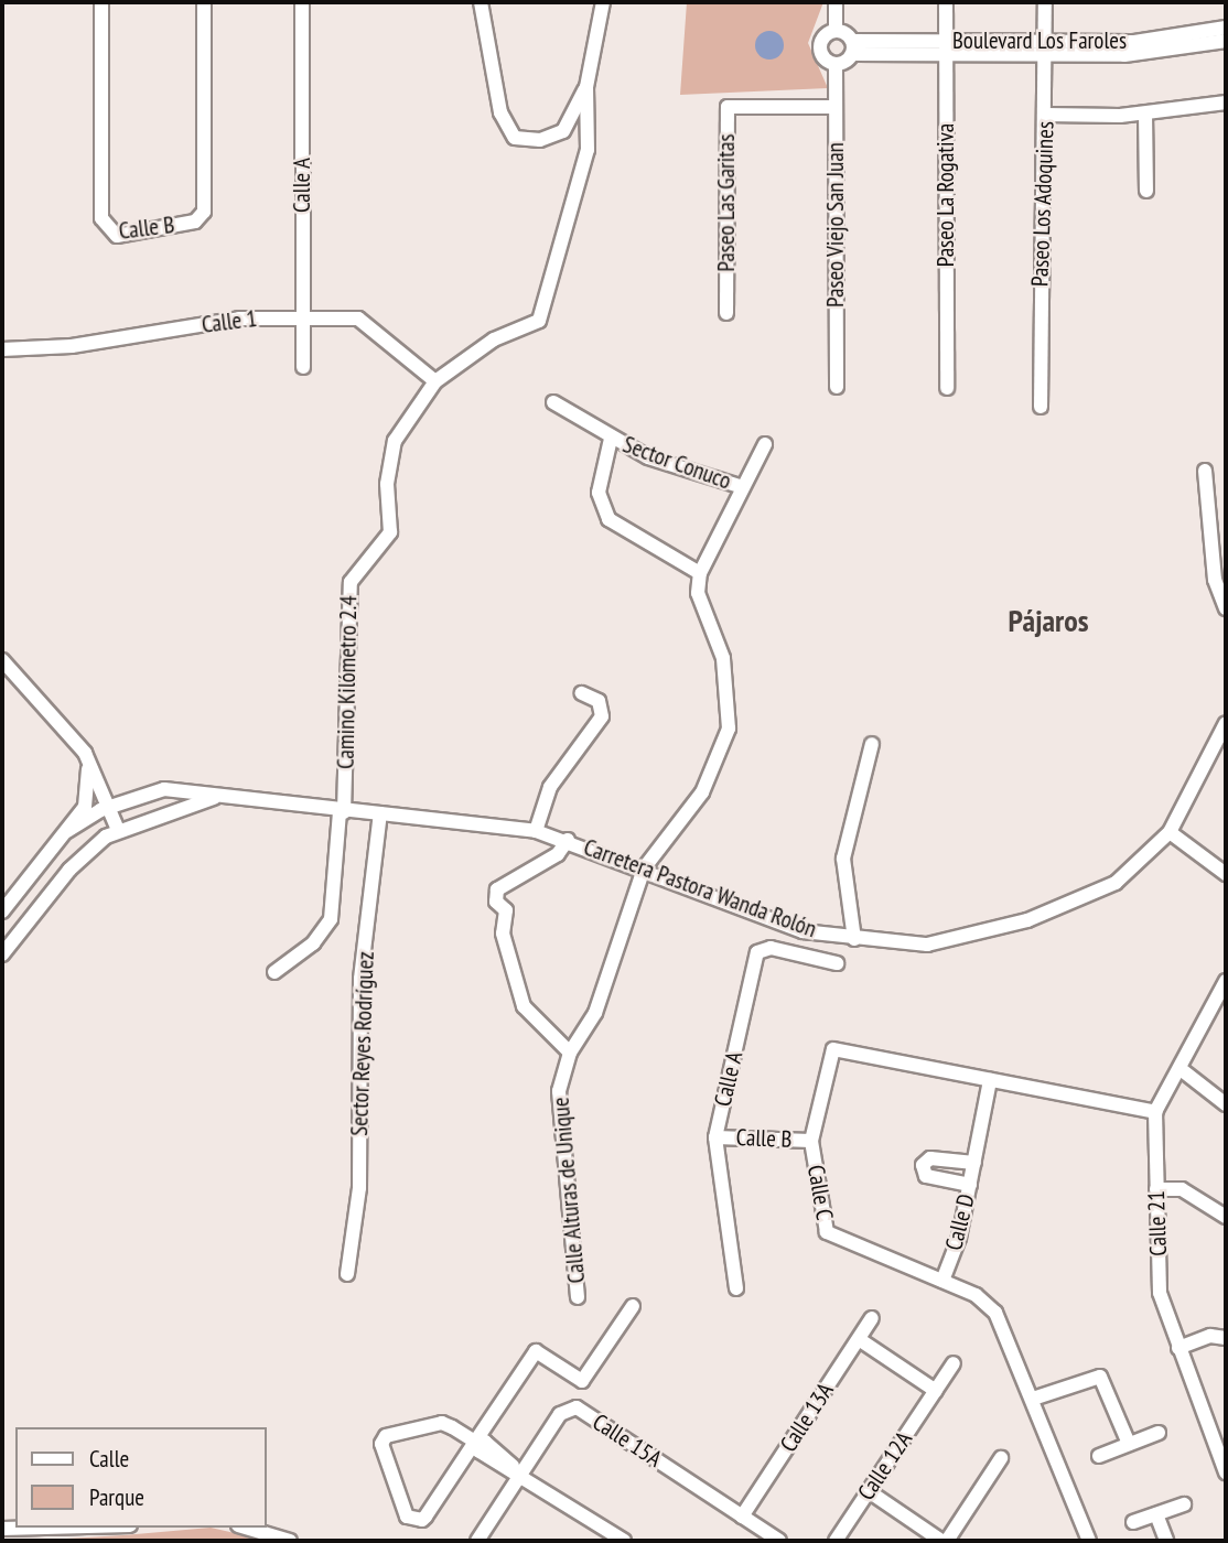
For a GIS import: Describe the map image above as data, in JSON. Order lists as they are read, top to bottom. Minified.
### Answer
{"streets":{"street":["Boulevard Los Faroles","Calle A","Paseo La Rogativa","Paseo Las Garitas","Paseo Los Adoquines","Paseo Viejo San Juan","Calle B","Calle 1","Sector Conuco","Camino Kilómetro 2.4","Carretera Pastora Wanda Rolón","Sector Reyes Rodríguez","Calle Alturas de Unique","Calle C","Calle D","Calle 21","Calle 13A","Calle 15A","Calle 12A"]},"crossings":[["Boulevard Los Faroles","Paseo La Rogativa"],["Boulevard Los Faroles","Paseo Los Adoquines"],["Calle A","Calle B"],["Calle A","Calle 1"],["Paseo Las Garitas","Paseo Viejo San Juan"],["Calle B","Calle C"],["Calle 1","Camino Kilómetro 2.4"],["Camino Kilómetro 2.4","Carretera Pastora Wanda Rolón"],["Carretera Pastora Wanda Rolón","Sector Reyes Rodríguez"],["Carretera Pastora Wanda Rolón","Calle Alturas de Unique"],["Calle C","Calle D"],["Calle C","Calle 21"],["Calle 13A","Calle 15A"]],"districts":["Pájaros"],"legend":["Calle","Parque"]}
